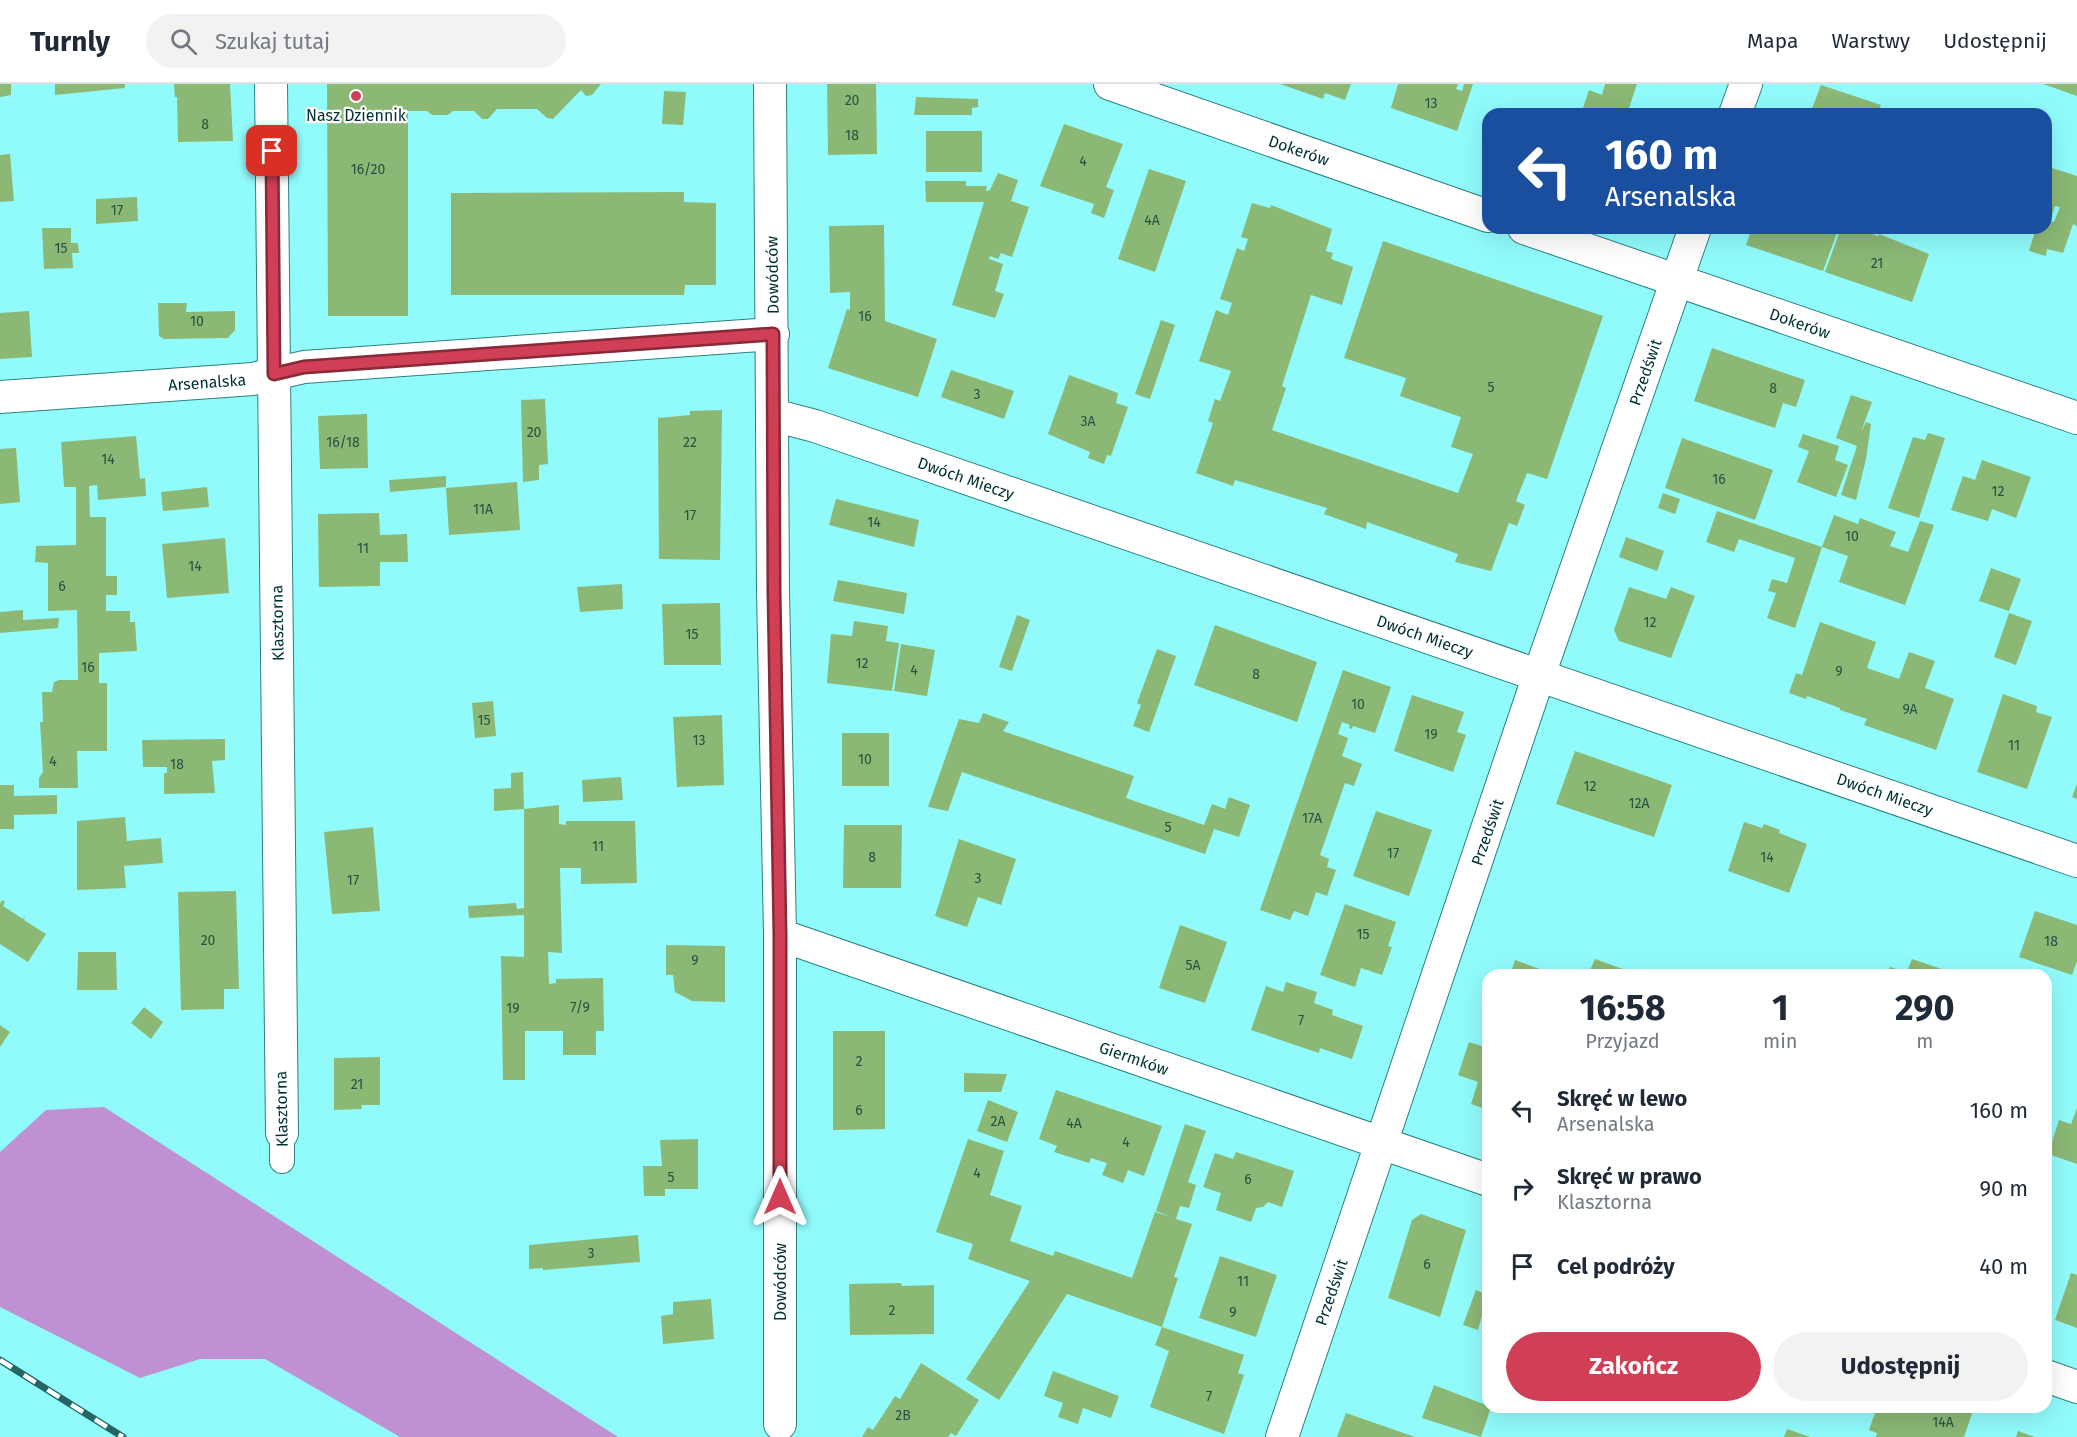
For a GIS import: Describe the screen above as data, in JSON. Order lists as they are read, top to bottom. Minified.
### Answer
{"streets":{"street":["Dokerów","Dowódców","Przedświt","Arsenalska","Dwóch Mieczy","Klasztorna","Giermków"]},"crossings":[["Dokerów","Przedświt"],["Dowódców","Arsenalska"],["Dowódców","Dwóch Mieczy"],["Dowódców","Giermków"],["Przedświt","Dwóch Mieczy"],["Przedświt","Giermków"],["Arsenalska","Klasztorna"]],"places":["Nasz Dziennik"],"house_numbers":["20","13","8","18","4","16/20","17","4A","15","21","16","10","5","8","3","3A","20","16/18","22","14","16","12","11A","17","14","10","11","14","6","12","15","12","16","4","9","8","10","9A","15","19","13","11","10","4","18","12","12A","17A","5","11","17","8","14","3","17","15","20","18","9","5A","7/9","19","7","2","21","6","2A","4A","4","4","5","6","3","6","11","2","9","7","2B","14A"],"page":{"header":"Turnly","search":"Szukaj tutaj","nav":["Mapa","Warstwy","Udostępnij"],"turn":["160 m","Arsenalska"],"eta":["16:58","Przyjazd","1","min","290","m"],"list":[{"name":"Skręć w lewo","note":"Arsenalska","value":"160 m"},{"name":"Skręć w prawo","note":"Klasztorna","value":"90 m"},{"name":"Cel podróży","value":"40 m"}],"buttons":["Zakończ","Udostępnij"]}}
